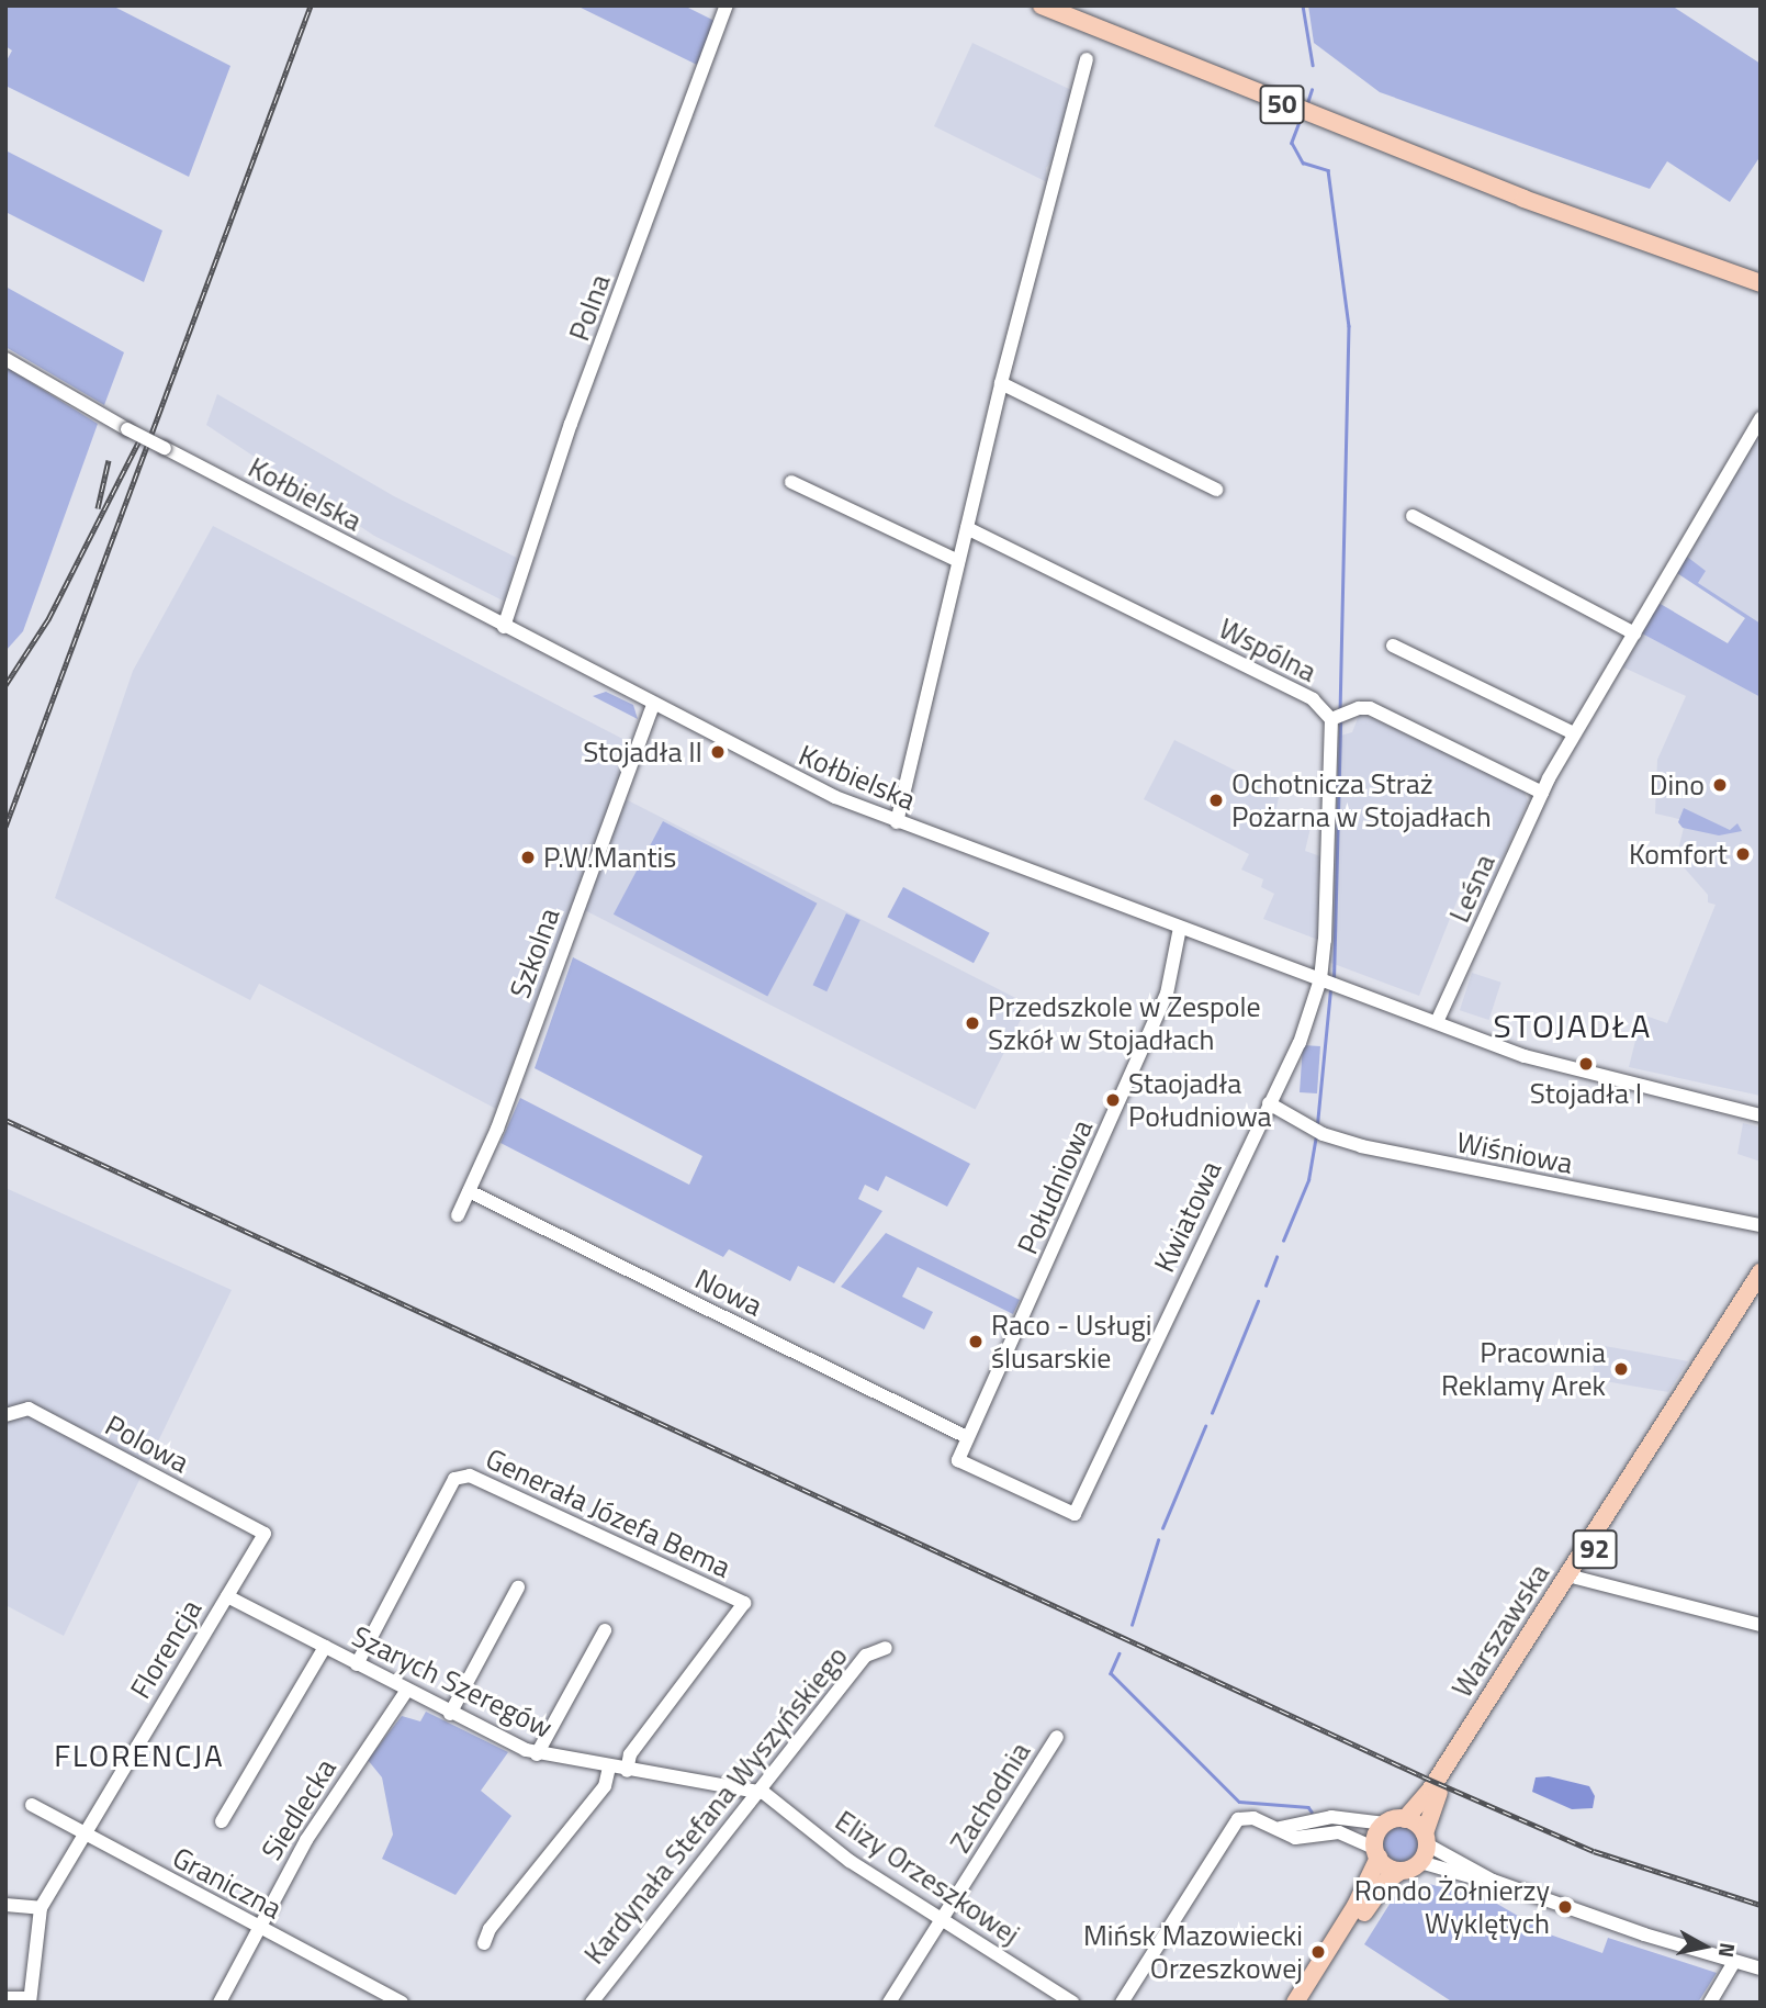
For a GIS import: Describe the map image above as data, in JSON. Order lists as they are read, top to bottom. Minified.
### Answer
{"streets":{"main road":["50","92","Warszawska"],"street":["Polna","Kołbielska","Wspólna","Leśna","Szkolna","Wiśniowa","Południowa","Kwiatowa","Nowa","Polowa","Generała Józefa Bema","Florencja","Szarych Szeregów","Zachodnia","Kardynała Stefana Wyszyńskiego","Siedlecka","Elizy Orzeszkowej","Graniczna"]},"crossings":[["Polna","Kołbielska"],["Kołbielska","Leśna"],["Kołbielska","Szkolna"],["Kołbielska","Południowa"],["Kołbielska","Kwiatowa"],["Wspólna","Kwiatowa"],["Szkolna","Nowa"],["Wiśniowa","Kwiatowa"],["Południowa","Kwiatowa"],["Południowa","Nowa"],["Polowa","Florencja"],["Generała Józefa Bema","Szarych Szeregów"],["92","Warszawska"],["Florencja","Szarych Szeregów"],["Florencja","Graniczna"],["Szarych Szeregów","Kardynała Stefana Wyszyńskiego"],["Szarych Szeregów","Siedlecka"],["Szarych Szeregów","Elizy Orzeszkowej"],["Zachodnia","Elizy Orzeszkowej"],["Kardynała Stefana Wyszyńskiego","Elizy Orzeszkowej"],["Siedlecka","Graniczna"]],"districts":["STOJADŁA","FLORENCJA"],"places":["Stojadła II","Dino","Ochotnicza Straż Pożarna w Stojadłach","Komfort","P.W.Mantis","Przedszkole w Zespole Szkół w Stojadłach","Stojadła I","Staojadła Południowa","Raco - Usługi ślusarskie","Pracownia Reklamy Arek","Rondo Żołnierzy Wyklętych","Mińsk Mazowiecki Orzeszkowej"],"north":"right"}
